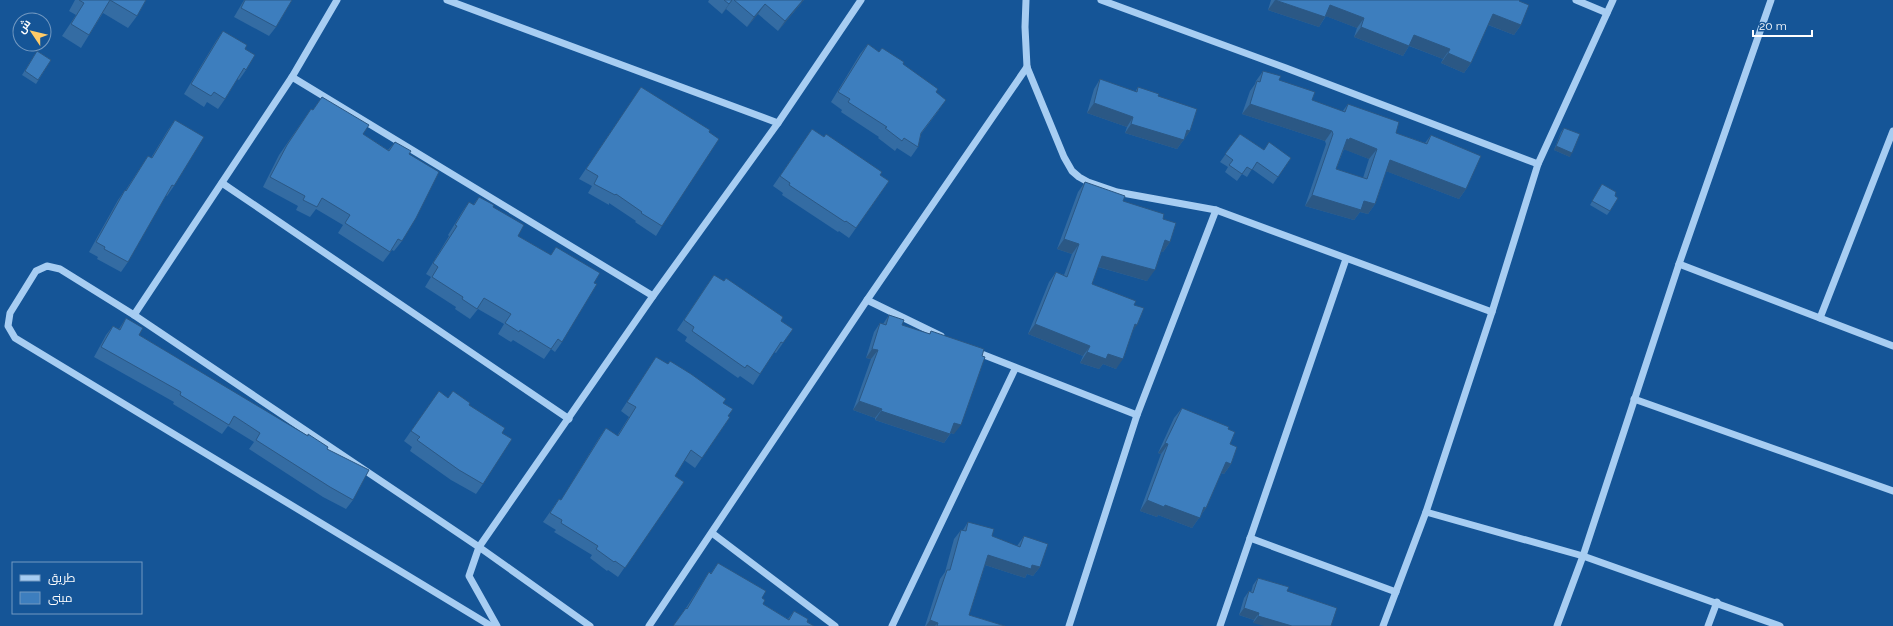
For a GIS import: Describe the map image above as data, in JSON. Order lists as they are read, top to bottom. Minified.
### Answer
{"legend":["طريق","مبنى"],"scale_bar":"20 m","north":"top left"}
